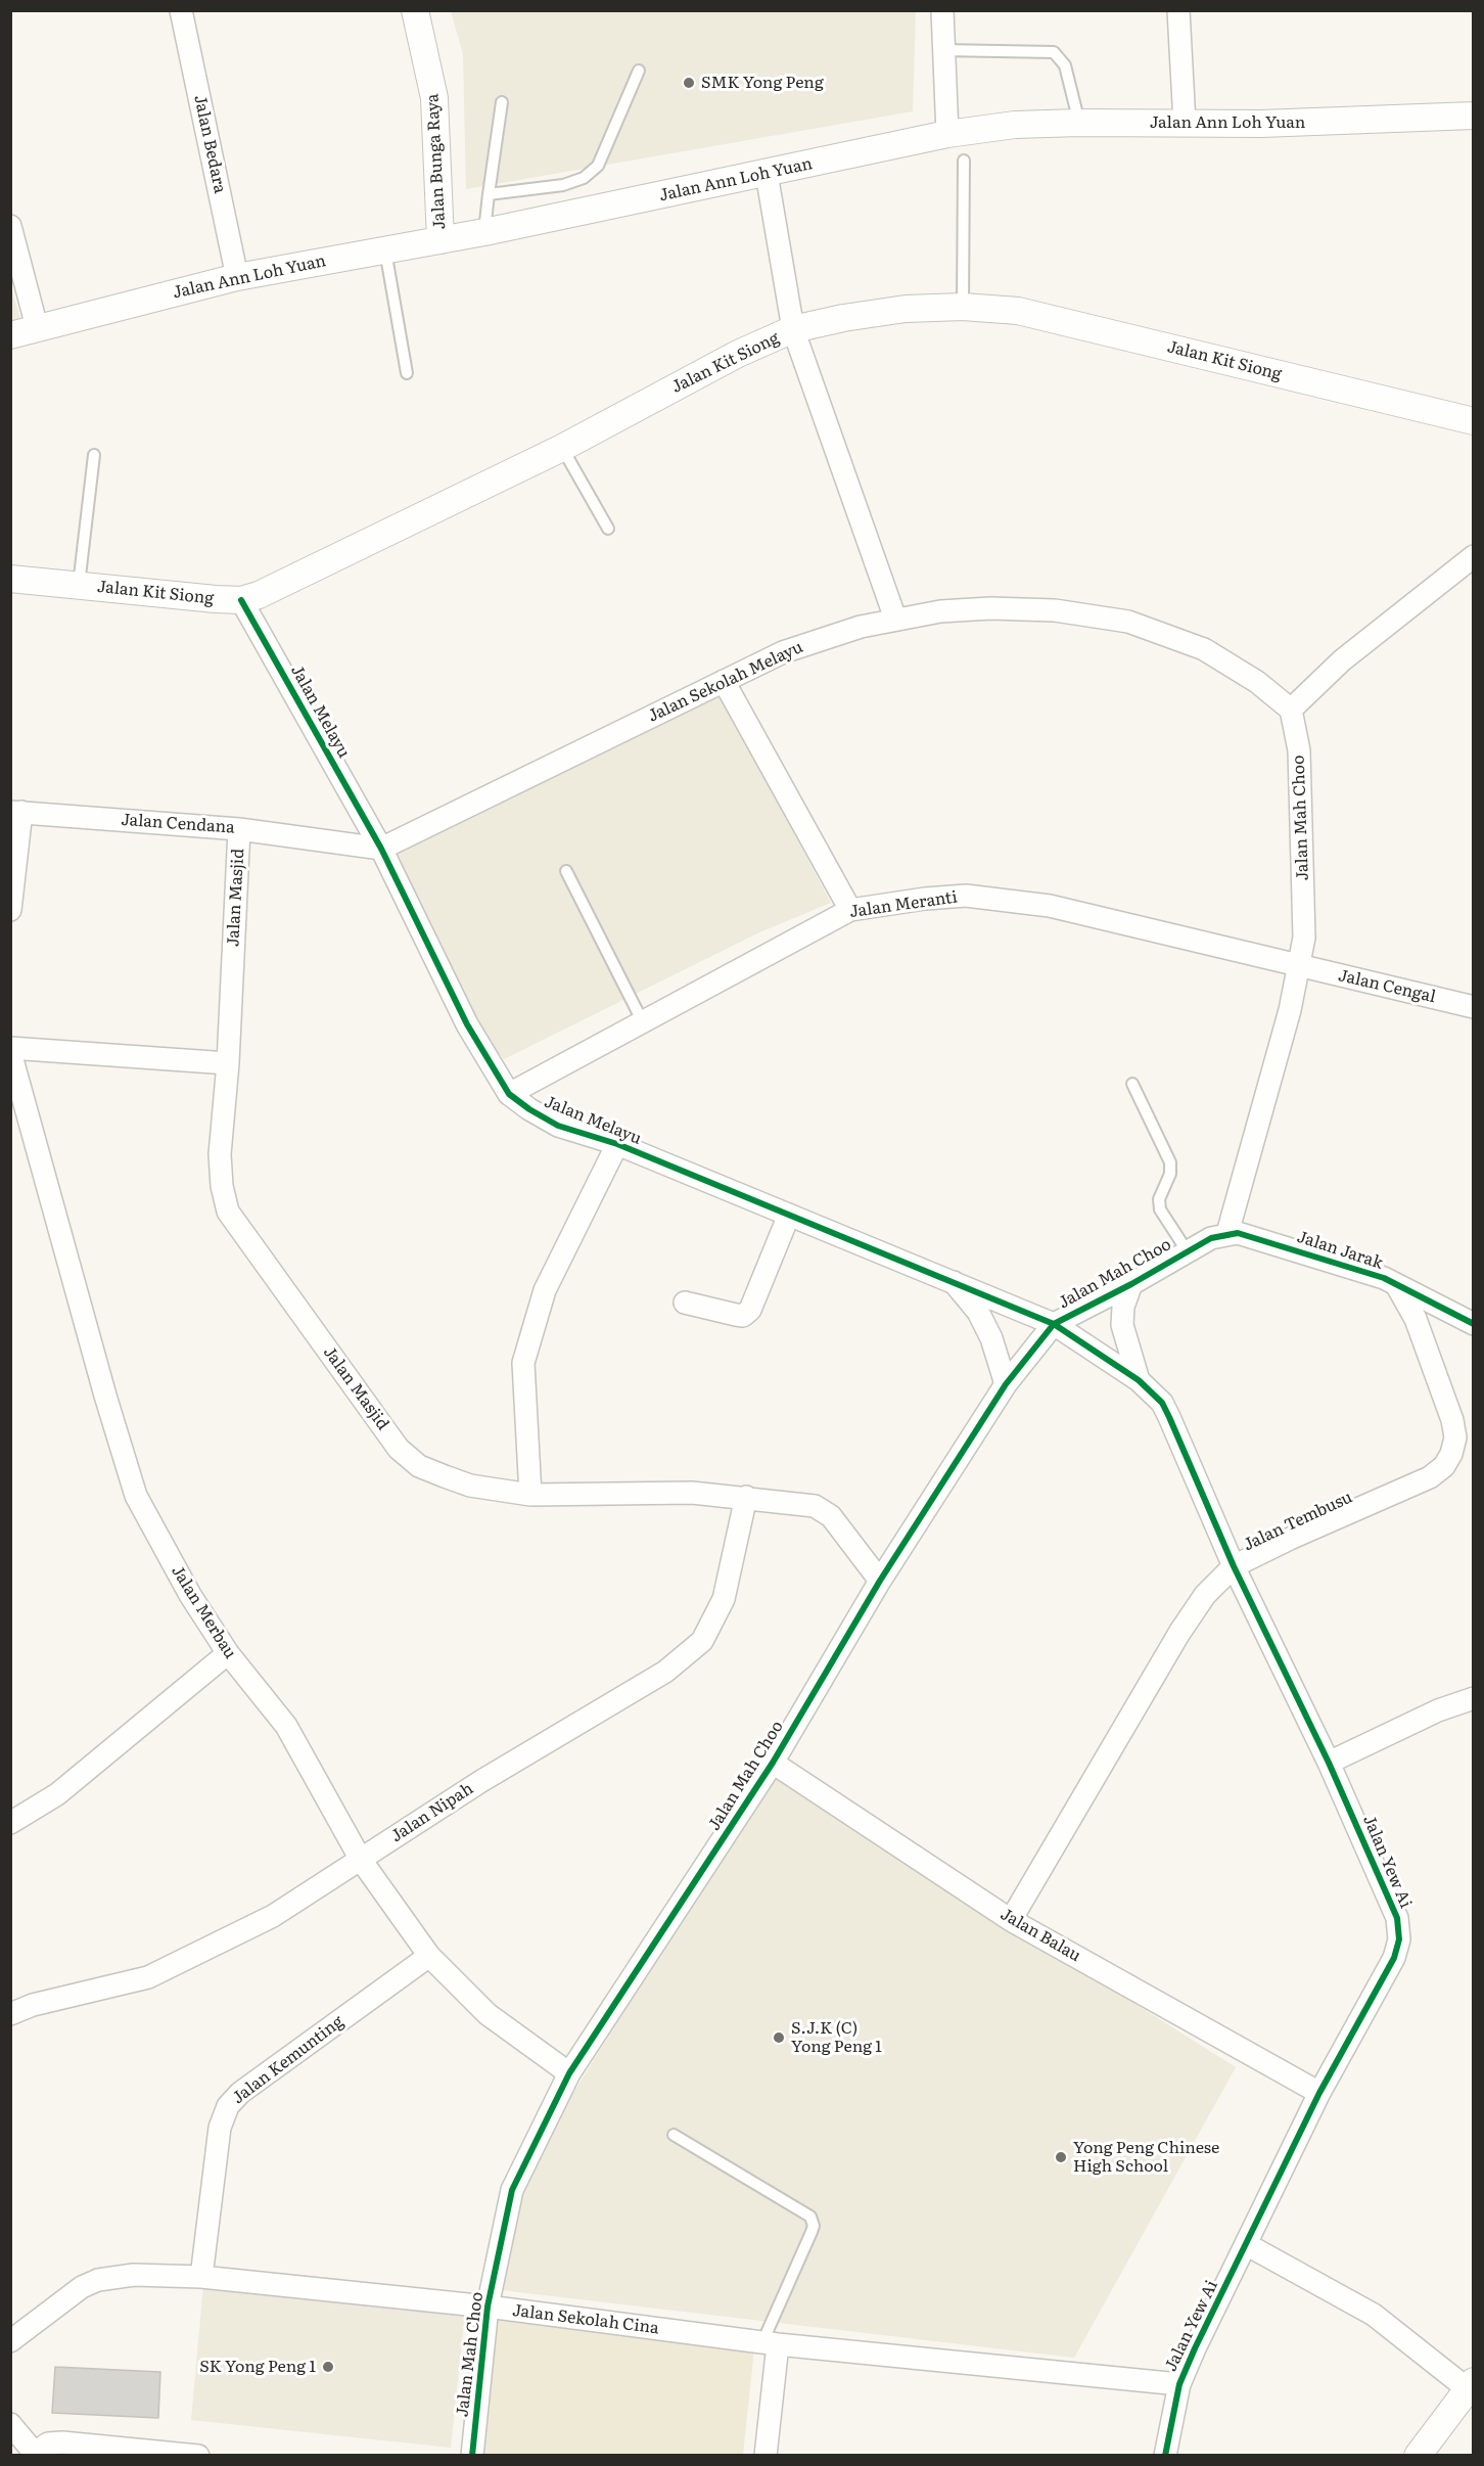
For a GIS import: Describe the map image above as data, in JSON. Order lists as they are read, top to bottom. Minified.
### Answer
{"streets":{"street":["Jalan Ann Loh Yuan","Jalan Bedara","Jalan Bunga Raya","Jalan Kit Siong","Jalan Sekolah Melayu","Jalan Melayu","Jalan Mah Choo","Jalan Cendana","Jalan Masjid","Jalan Meranti","Jalan Cengal","Jalan Jarak","Jalan Tembusu","Jalan Merbau","Jalan Nipah","Jalan Yew Ai","Jalan Balau","Jalan Kemunting","Jalan Sekolah Cina"]},"crossings":[["Jalan Ann Loh Yuan","Jalan Bedara"],["Jalan Ann Loh Yuan","Jalan Bunga Raya"],["Jalan Kit Siong","Jalan Melayu"],["Jalan Sekolah Melayu","Jalan Melayu"],["Jalan Sekolah Melayu","Jalan Mah Choo"],["Jalan Sekolah Melayu","Jalan Cendana"],["Jalan Melayu","Jalan Mah Choo"],["Jalan Melayu","Jalan Cendana"],["Jalan Melayu","Jalan Meranti"],["Jalan Melayu","Jalan Yew Ai"],["Jalan Mah Choo","Jalan Masjid"],["Jalan Mah Choo","Jalan Meranti"],["Jalan Mah Choo","Jalan Cengal"],["Jalan Mah Choo","Jalan Jarak"],["Jalan Mah Choo","Jalan Merbau"],["Jalan Mah Choo","Jalan Yew Ai"],["Jalan Mah Choo","Jalan Balau"],["Jalan Mah Choo","Jalan Sekolah Cina"],["Jalan Cendana","Jalan Masjid"],["Jalan Masjid","Jalan Nipah"],["Jalan Meranti","Jalan Cengal"],["Jalan Jarak","Jalan Tembusu"],["Jalan Tembusu","Jalan Yew Ai"],["Jalan Tembusu","Jalan Balau"],["Jalan Merbau","Jalan Nipah"],["Jalan Merbau","Jalan Kemunting"],["Jalan Yew Ai","Jalan Balau"],["Jalan Yew Ai","Jalan Sekolah Cina"],["Jalan Kemunting","Jalan Sekolah Cina"]],"places":["SMK Yong Peng","S.J.K (C) Yong Peng 1","Yong Peng Chinese High School","SK Yong Peng 1"]}
